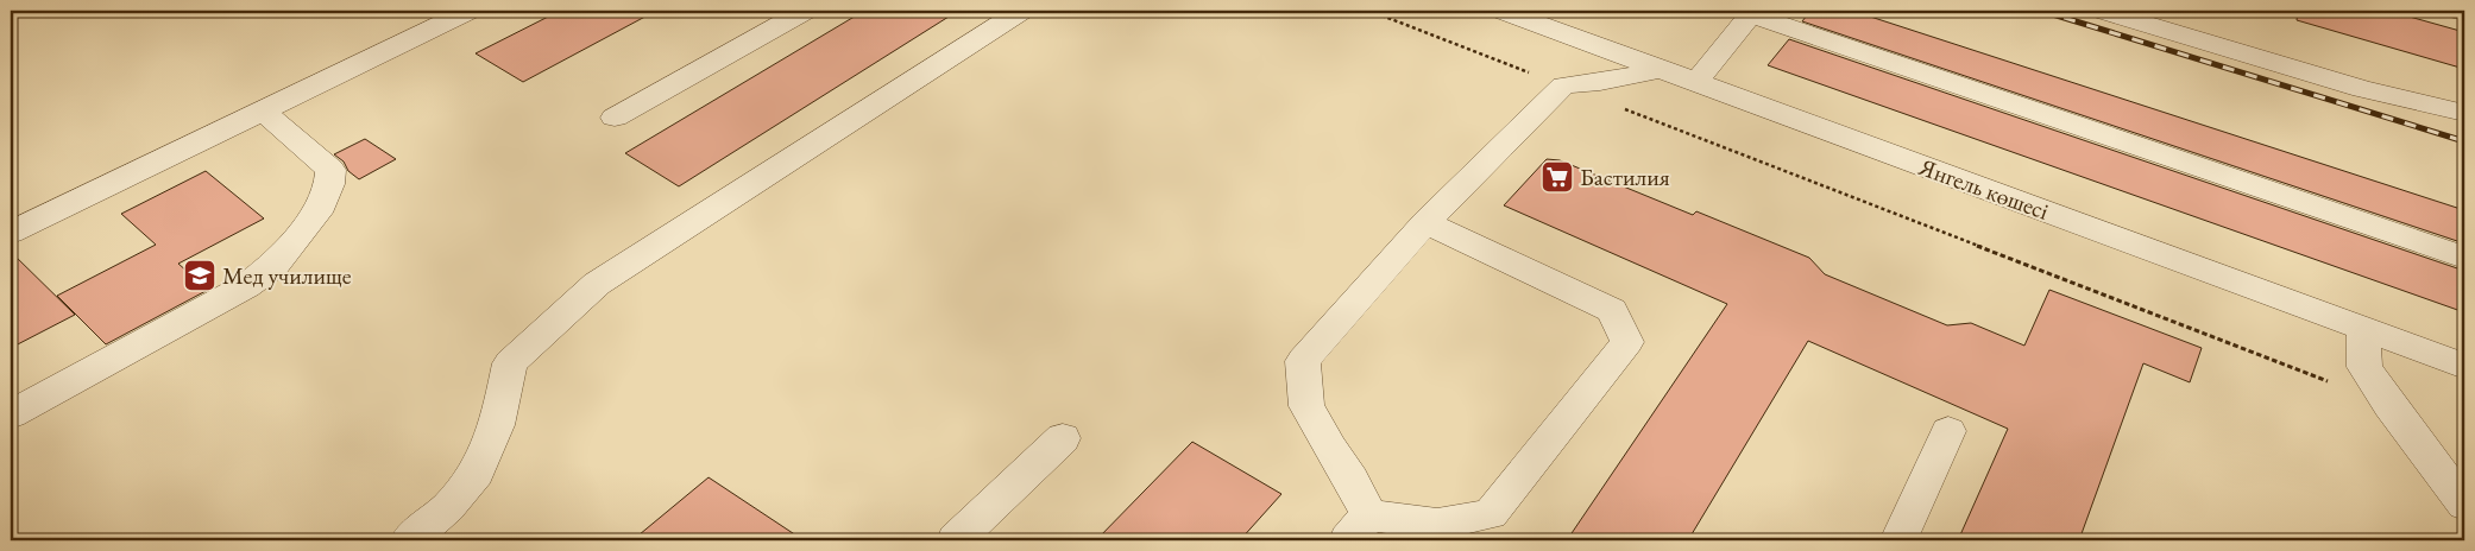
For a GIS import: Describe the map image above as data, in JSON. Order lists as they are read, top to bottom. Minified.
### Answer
{"streets":{"street":["Янгель көшесі"]},"places":{"supermarket":["Бастилия"],"school or university":["Мед училище"]}}
